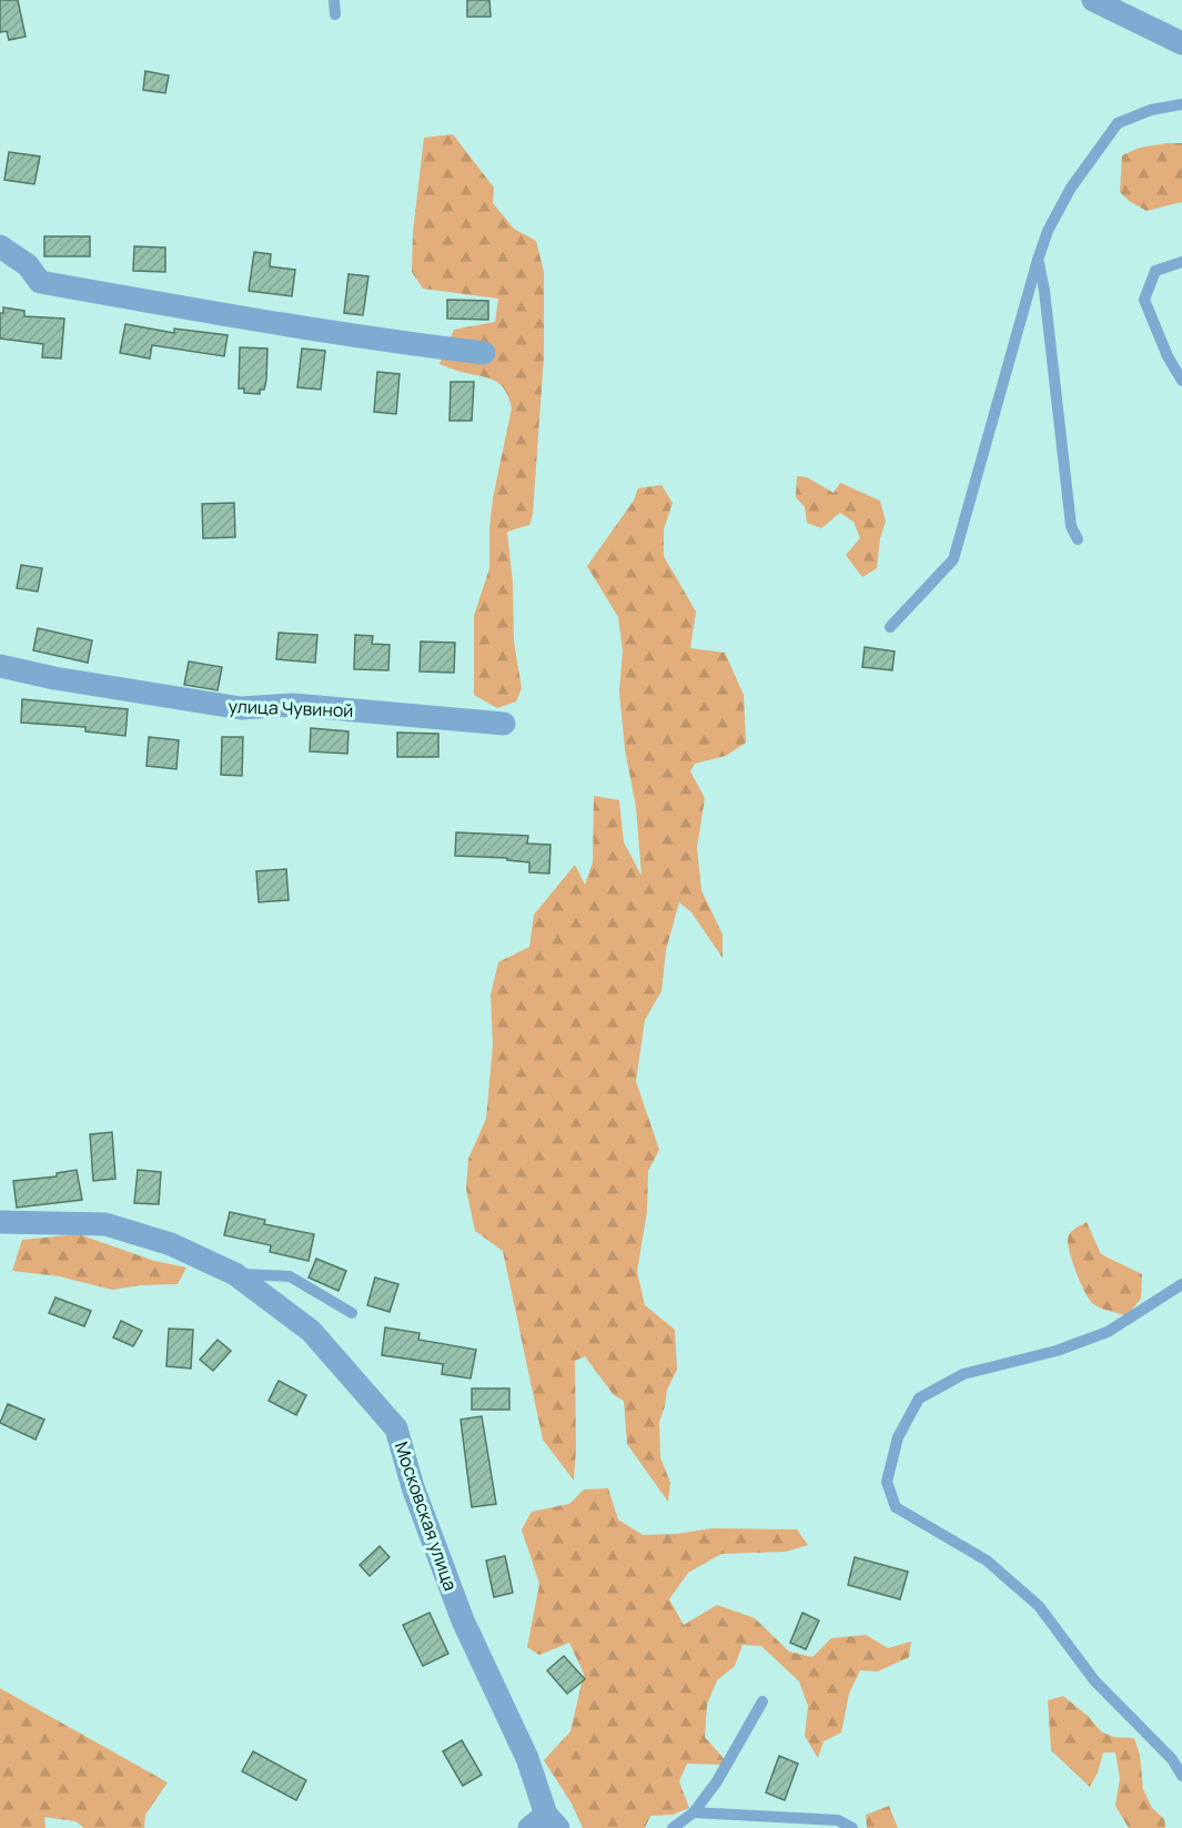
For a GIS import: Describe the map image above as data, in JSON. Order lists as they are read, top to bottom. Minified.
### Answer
{"streets":{"street":["улица Чувиной","Московская улица"]}}
